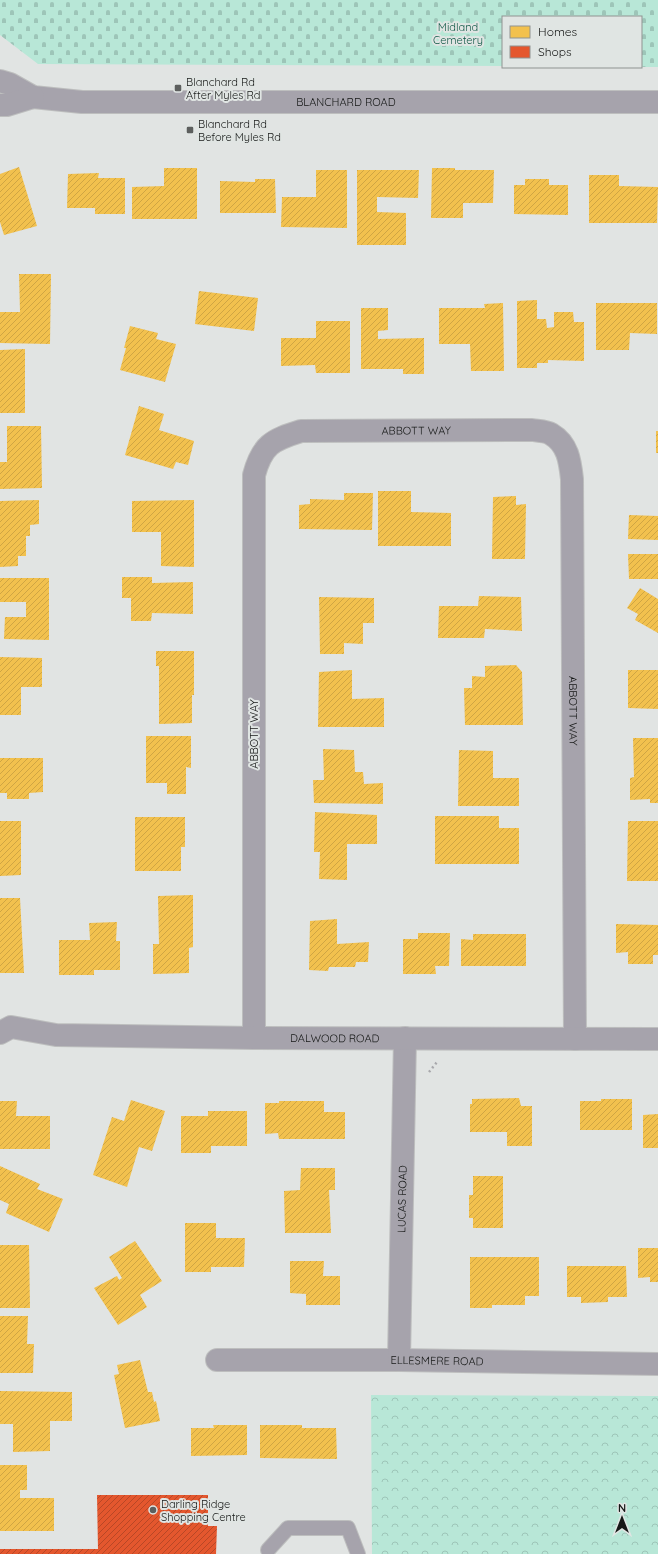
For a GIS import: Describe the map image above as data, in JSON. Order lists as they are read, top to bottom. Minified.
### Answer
{"streets":{"street":["BLANCHARD ROAD","ABBOTT WAY","DALWOOD ROAD","LUCAS ROAD","ELLESMERE ROAD"]},"crossings":[["ABBOTT WAY","DALWOOD ROAD"],["DALWOOD ROAD","LUCAS ROAD"],["LUCAS ROAD","ELLESMERE ROAD"]],"parks":["Midland Cemetery"],"places":{"transit":["Blanchard Rd After Myles Rd","Blanchard Rd Before Myles Rd"],"other":["Darling Ridge Shopping Centre"]},"legend":["Homes","Shops"],"north":"top"}
